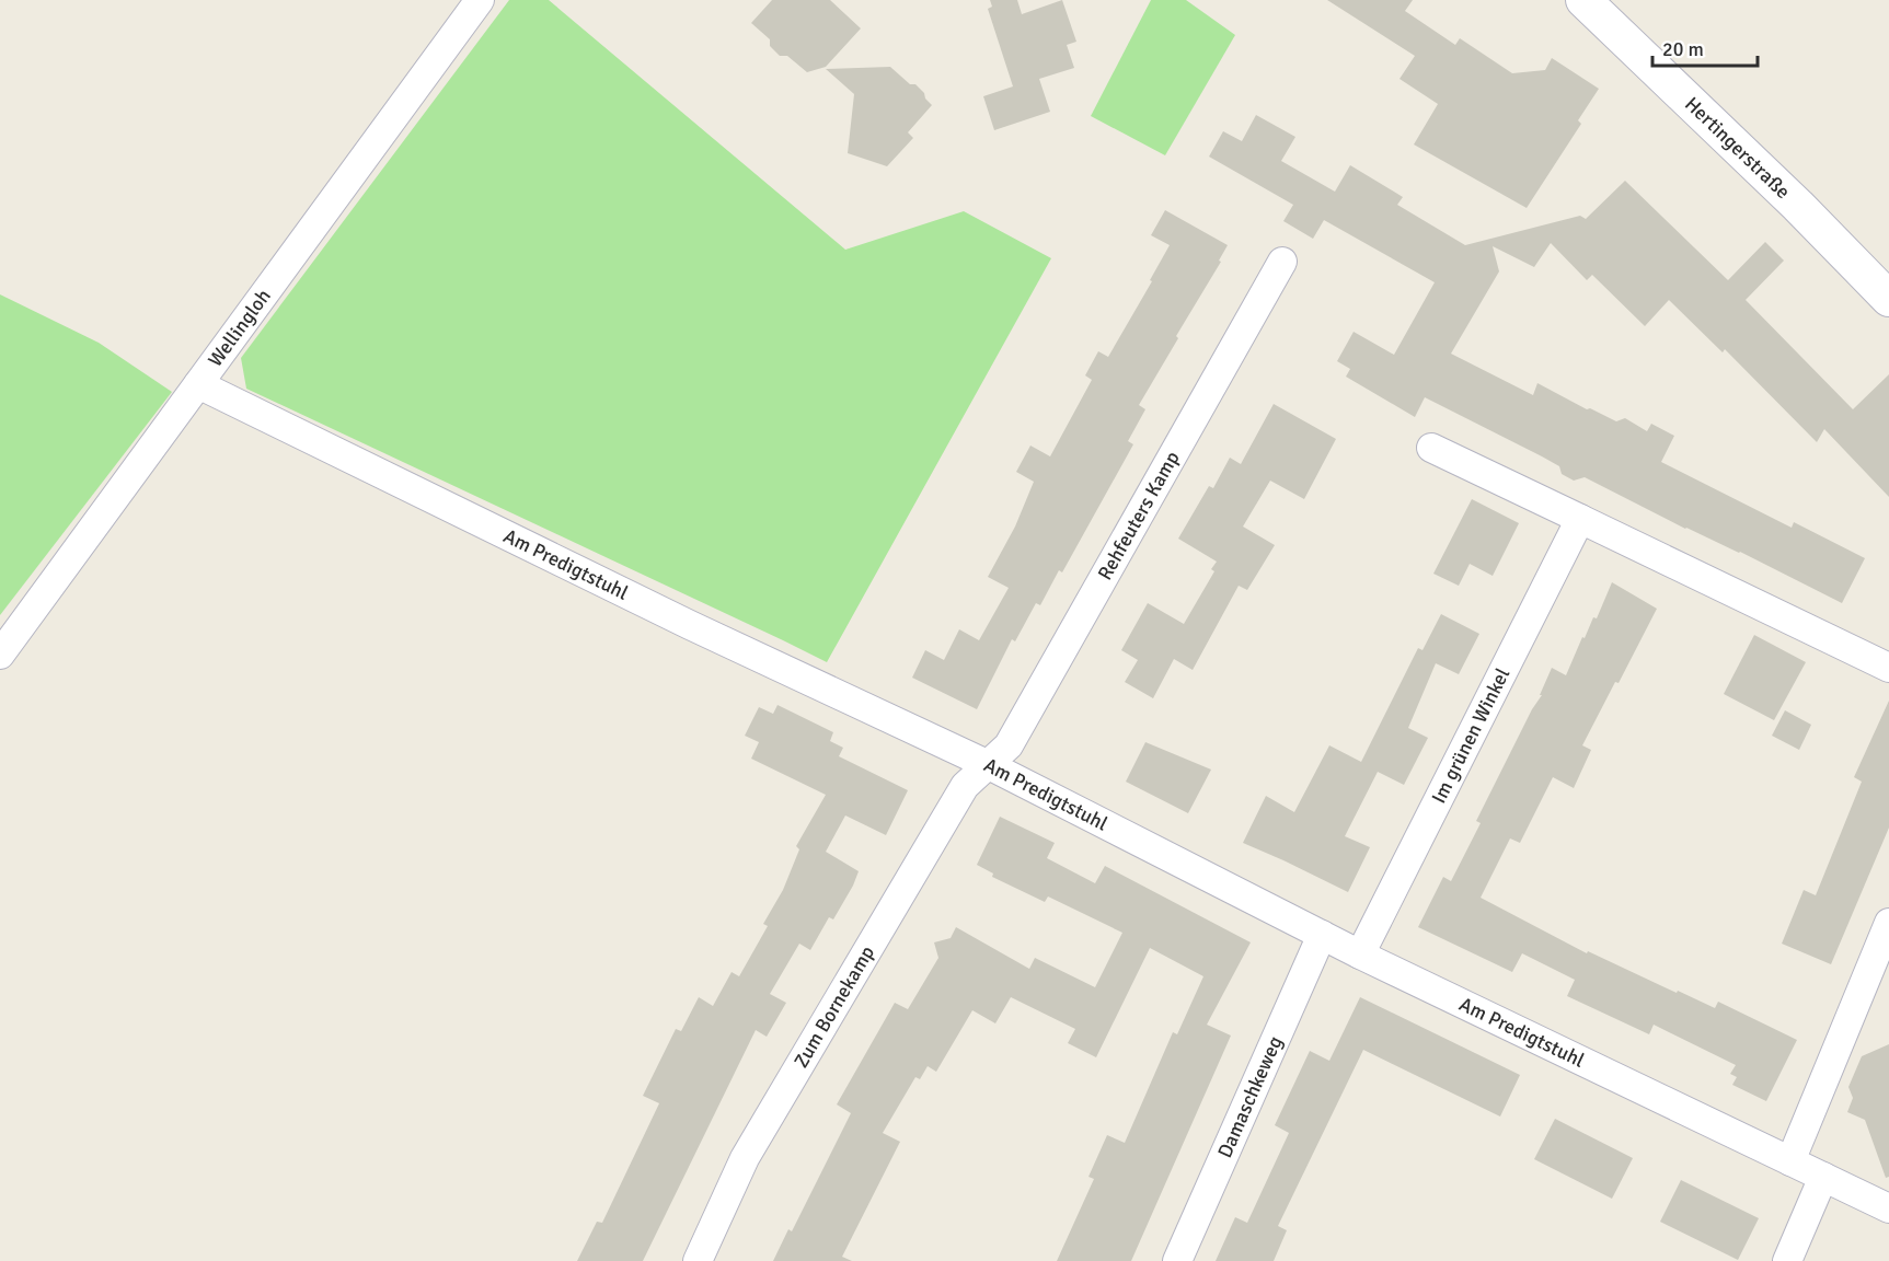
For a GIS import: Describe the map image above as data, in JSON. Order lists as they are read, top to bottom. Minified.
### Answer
{"streets":{"street":["Hertingerstraße","Wellingloh","Rehfeuters Kamp","Am Predigtstuhl","Im grünen Winkel","Zum Bornekamp","Damaschkeweg"]},"crossings":[["Wellingloh","Am Predigtstuhl"],["Rehfeuters Kamp","Am Predigtstuhl"],["Rehfeuters Kamp","Zum Bornekamp"],["Am Predigtstuhl","Im grünen Winkel"],["Am Predigtstuhl","Zum Bornekamp"],["Am Predigtstuhl","Damaschkeweg"]],"scale_bar":"20 m"}
